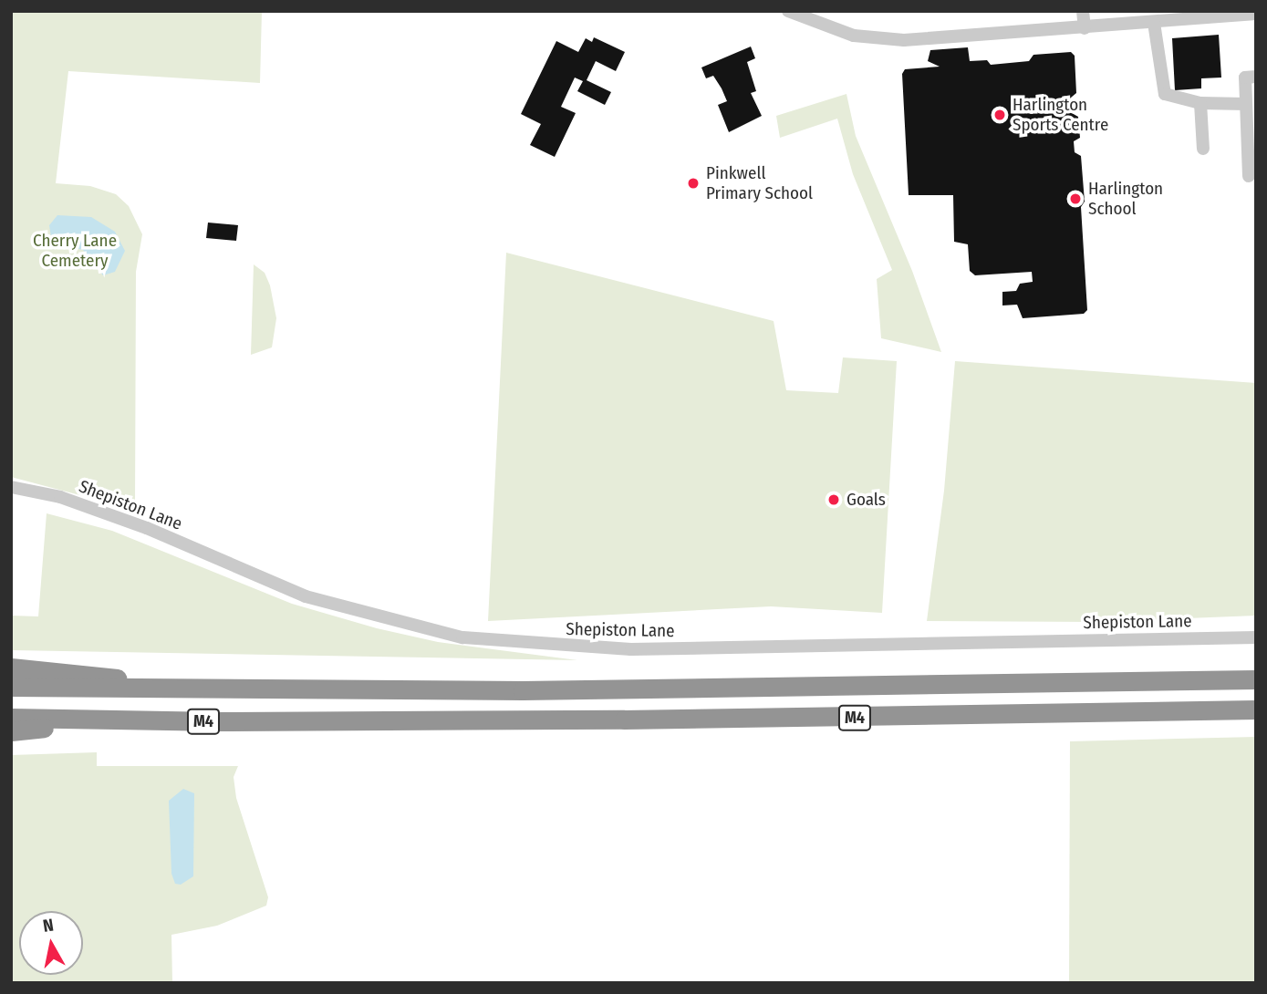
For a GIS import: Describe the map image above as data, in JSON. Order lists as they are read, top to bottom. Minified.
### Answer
{"streets":{"highway":["M4"],"street":["Shepiston Lane"]},"parks":["Cherry Lane Cemetery"],"places":["Harlington Sports Centre","Pinkwell Primary School","Harlington School","Goals"],"north":"top"}
